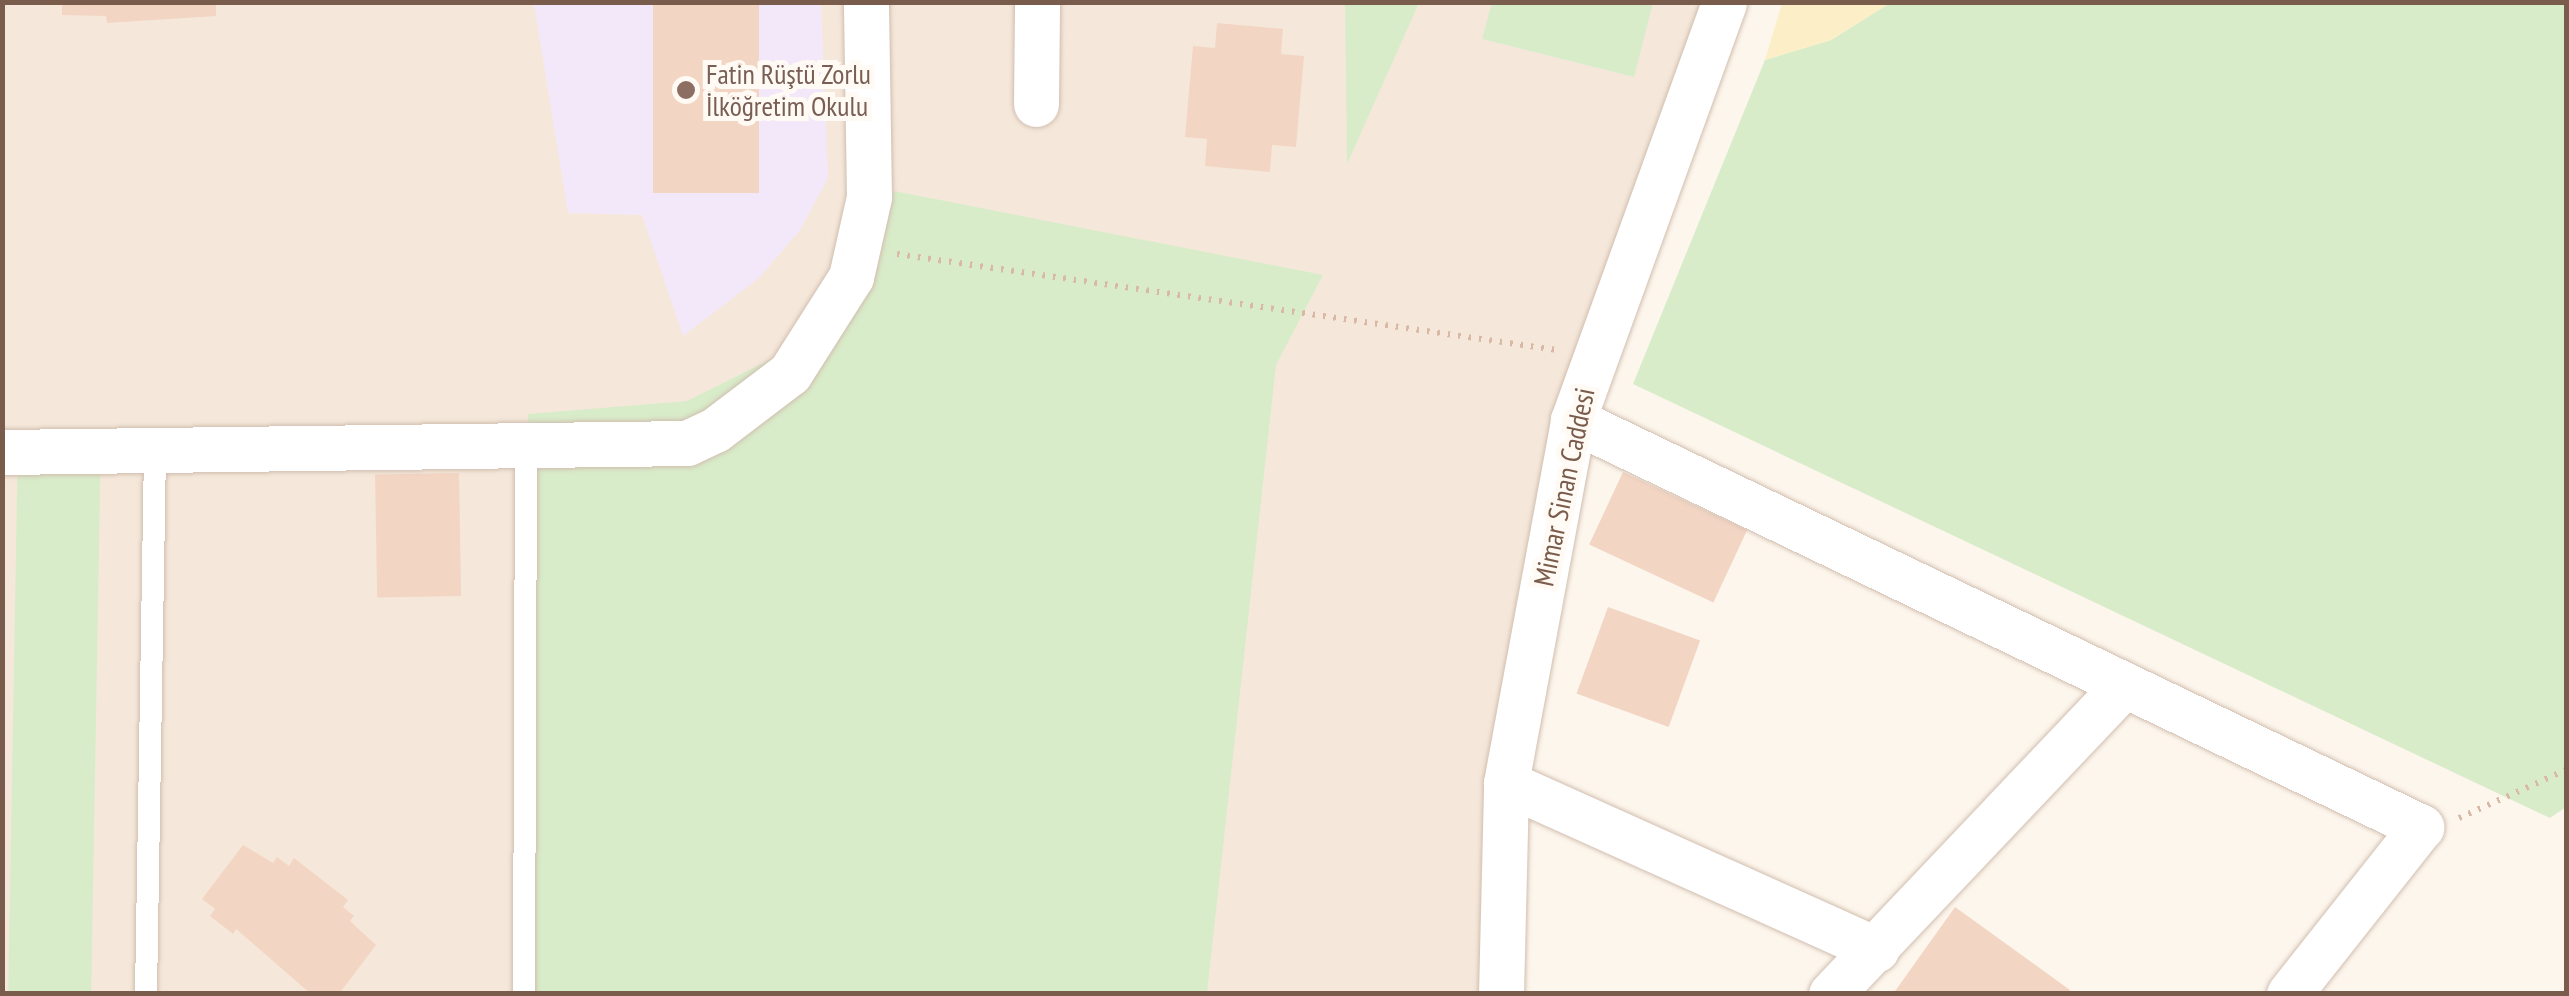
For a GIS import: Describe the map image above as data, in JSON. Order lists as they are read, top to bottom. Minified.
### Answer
{"streets":{"street":["Mimar Sinan Caddesi"]},"places":["Fatin Rüştü Zorlu İlköğretim Okulu"]}
